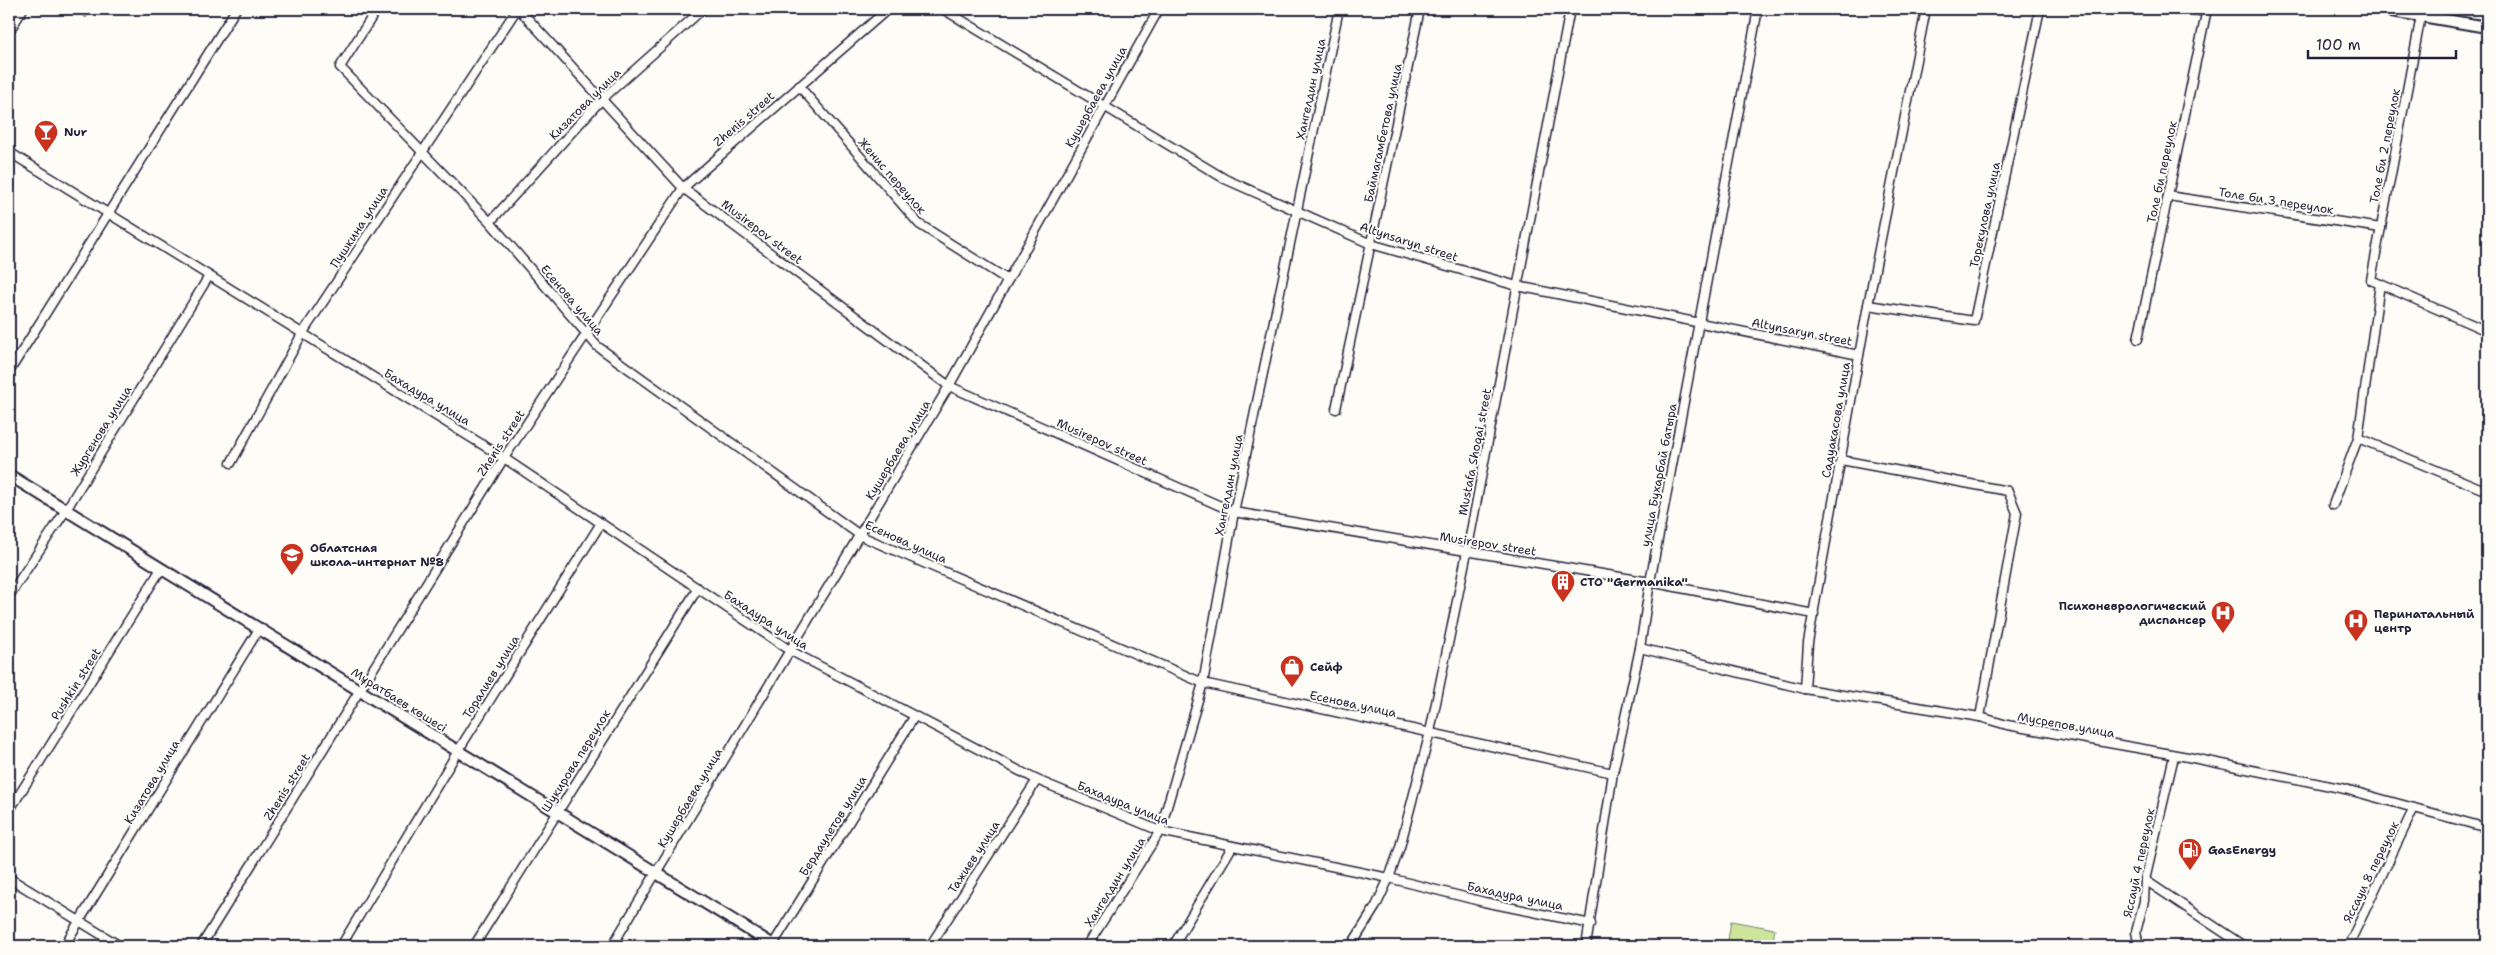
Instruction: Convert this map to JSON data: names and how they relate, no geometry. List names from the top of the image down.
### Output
{
  "streets": {
    "street": [
      "Хангелдин улица",
      "Кушербаева улица",
      "Кизатова улица",
      "Zhenis street",
      "Баймагамбетова улица",
      "Толе би 2 переулок",
      "Толе би переулок",
      "Женис переулок",
      "Толе би 3 переулок",
      "Торекулова улица",
      "Пушкина улица",
      "Musirepov street",
      "Altynsaryn street",
      "Есенова улица",
      "Бахадура улица",
      "Садуакасова улица",
      "Жургенова улица",
      "Mustafa Shoqai street",
      "улица Бухарбай батыра",
      "Торалиев улица",
      "Pushkin street",
      "Мұратбаев көшесі",
      "Мусрепов улица",
      "Шукирова переулок",
      "Бердаулетов улица",
      "Тажиев улица",
      "Яссауй 4 переулок",
      "Яссауи 8 переулок"
    ]
  },
  "crossings": [
    ["Хангелдин улица", "Musirepov street"],
    ["Хангелдин улица", "Altynsaryn street"],
    ["Хангелдин улица", "Есенова улица"],
    ["Хангелдин улица", "Бахадура улица"],
    ["Кушербаева улица", "Женис переулок"],
    ["Кушербаева улица", "Musirepov street"],
    ["Кушербаева улица", "Altynsaryn street"],
    ["Кушербаева улица", "Есенова улица"],
    ["Кушербаева улица", "Бахадура улица"],
    ["Кушербаева улица", "Мұратбаев көшесі"],
    ["Кизатова улица", "Musirepov street"],
    ["Кизатова улица", "Есенова улица"],
    ["Кизатова улица", "Мұратбаев көшесі"],
    ["Zhenis street", "Женис переулок"],
    ["Zhenis street", "Musirepov street"],
    ["Zhenis street", "Есенова улица"],
    ["Zhenis street", "Бахадура улица"],
    ["Zhenis street", "Мұратбаев көшесі"],
    ["Баймагамбетова улица", "Altynsaryn street"],
    ["Толе би 2 переулок", "Толе би 3 переулок"],
    ["Толе би переулок", "Толе би 3 переулок"],
    ["Торекулова улица", "Садуакасова улица"],
    ["Пушкина улица", "Musirepov street"],
    ["Пушкина улица", "Есенова улица"],
    ["Пушкина улица", "Бахадура улица"],
    ["Musirepov street", "Садуакасова улица"],
    ["Musirepov street", "Mustafa Shoqai street"],
    ["Musirepov street", "улица Бухарбай батыра"],
    ["Altynsaryn street", "Садуакасова улица"],
    ["Altynsaryn street", "Mustafa Shoqai street"],
    ["Altynsaryn street", "улица Бухарбай батыра"],
    ["Есенова улица", "Mustafa Shoqai street"],
    ["Есенова улица", "улица Бухарбай батыра"],
    ["Бахадура улица", "Жургенова улица"],
    ["Бахадура улица", "Mustafa Shoqai street"],
    ["Бахадура улица", "улица Бухарбай батыра"],
    ["Бахадура улица", "Торалиев улица"],
    ["Бахадура улица", "Шукирова переулок"],
    ["Бахадура улица", "Бердаулетов улица"],
    ["Бахадура улица", "Тажиев улица"],
    ["Садуакасова улица", "Мусрепов улица"],
    ["Жургенова улица", "Мұратбаев көшесі"],
    ["улица Бухарбай батыра", "Мусрепов улица"],
    ["Торалиев улица", "Мұратбаев көшесі"],
    ["Pushkin street", "Мұратбаев көшесі"],
    ["Мұратбаев көшесі", "Шукирова переулок"],
    ["Мұратбаев көшесі", "Бердаулетов улица"],
    ["Мусрепов улица", "Яссауй 4 переулок"],
    ["Мусрепов улица", "Яссауи 8 переулок"]
  ],
  "places": {
    "bar": ["Nur"],
    "school or university": ["Облатсная школа-интернат №8"],
    "building": ["СТО \"Germanika\""],
    "hospital": ["Психоневрологический диспансер", "Перинатальный центр"],
    "shop": ["Сейф"],
    "fuel station": ["GasEnergy"]
  },
  "scale_bar": "100 m"
}
